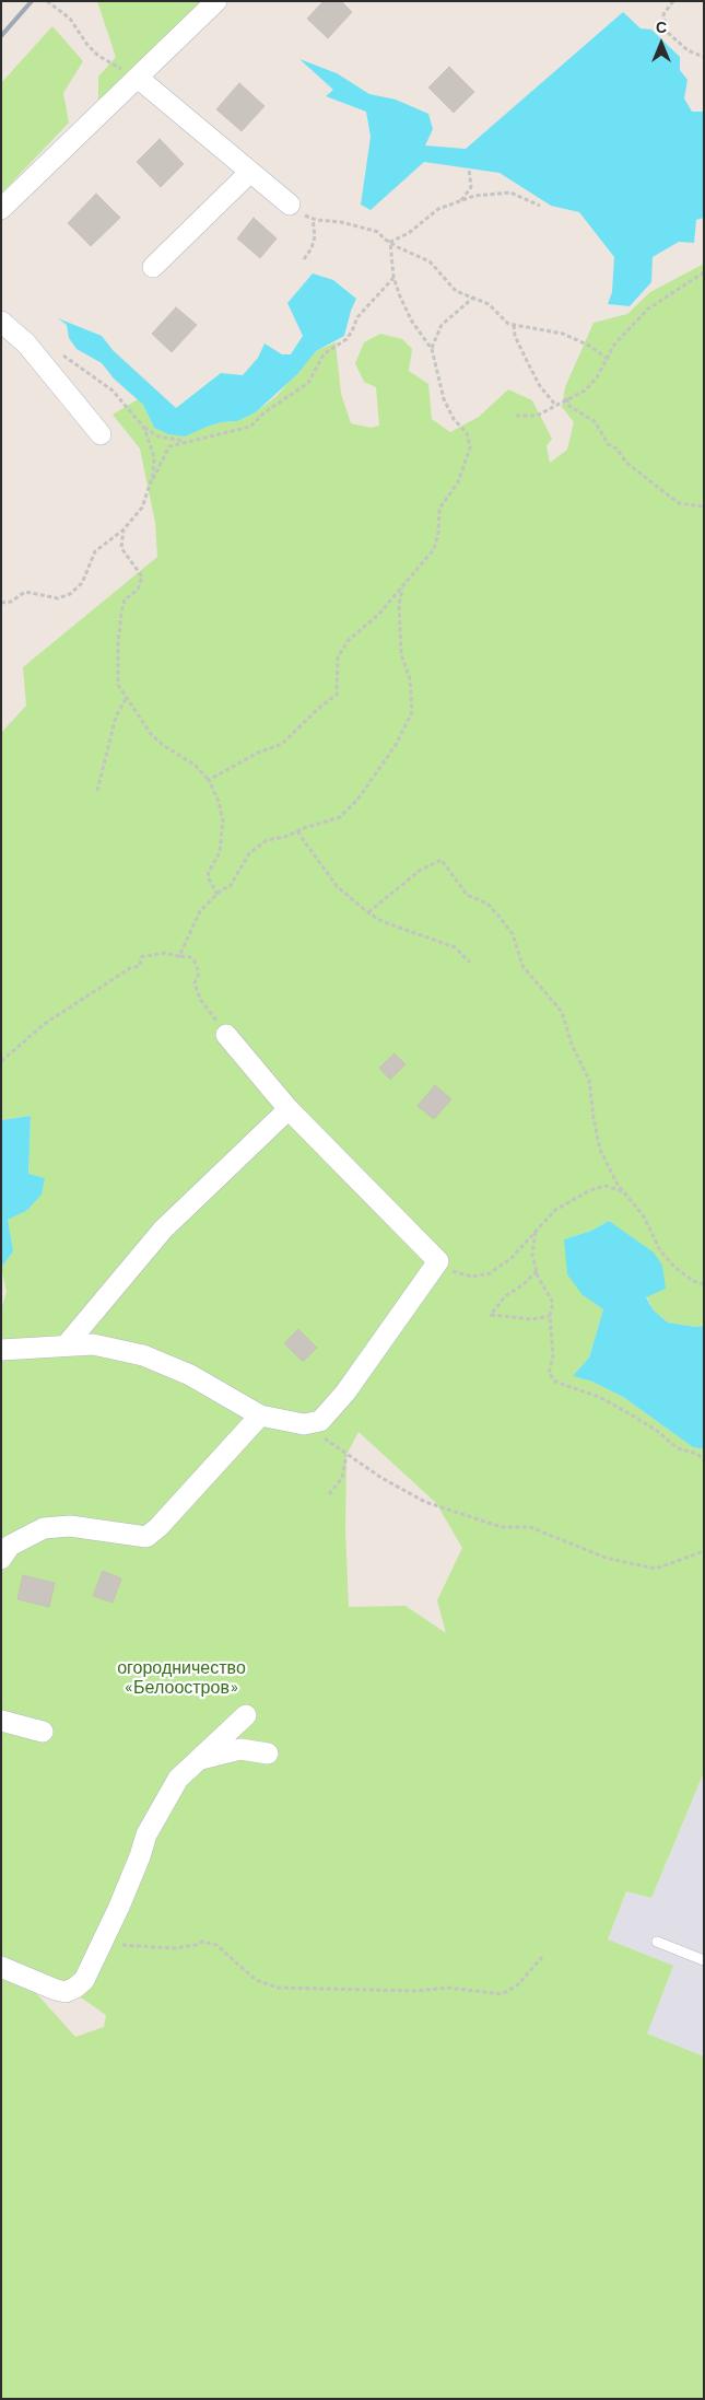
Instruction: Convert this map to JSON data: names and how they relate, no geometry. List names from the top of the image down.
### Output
{
  "parks": ["огородничество «Белоостров»"],
  "north": "top"
}
